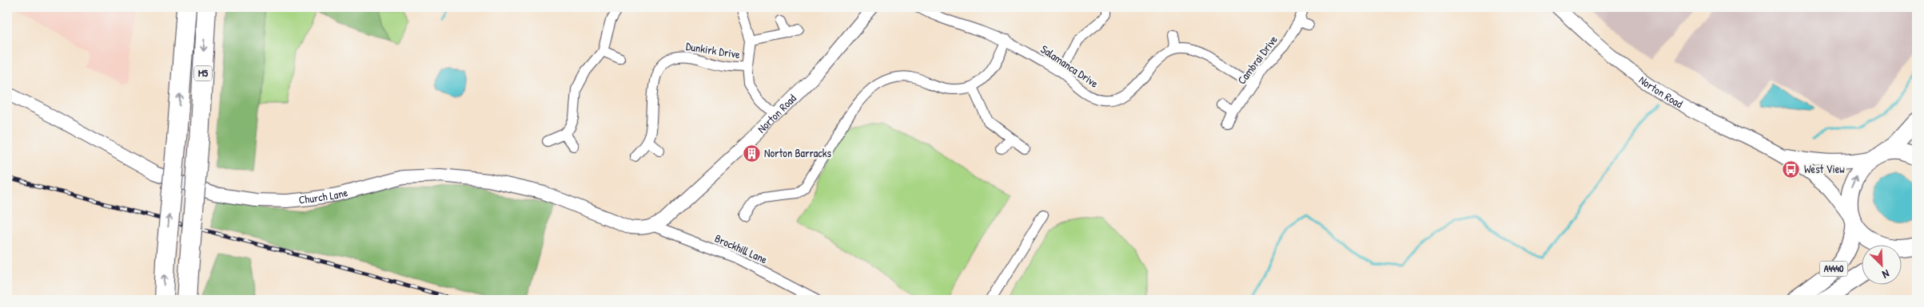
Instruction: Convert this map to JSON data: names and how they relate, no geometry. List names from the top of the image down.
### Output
{
  "streets": {
    "highway": ["M5", "A4440"],
    "street": [
      "Dunkirk Drive",
      "Cambrai Drive",
      "Salamanca Drive",
      "Norton Road",
      "Church Lane",
      "Brockhill Lane"
    ]
  },
  "crossings": [
    ["Norton Road", "Church Lane"],
    ["Norton Road", "Brockhill Lane"],
    ["Norton Road", "A4440"],
    ["Church Lane", "Brockhill Lane"]
  ],
  "places": {
    "building": ["Norton Barracks"],
    "bus stop": ["West View"]
  },
  "north": "bottom right"
}
